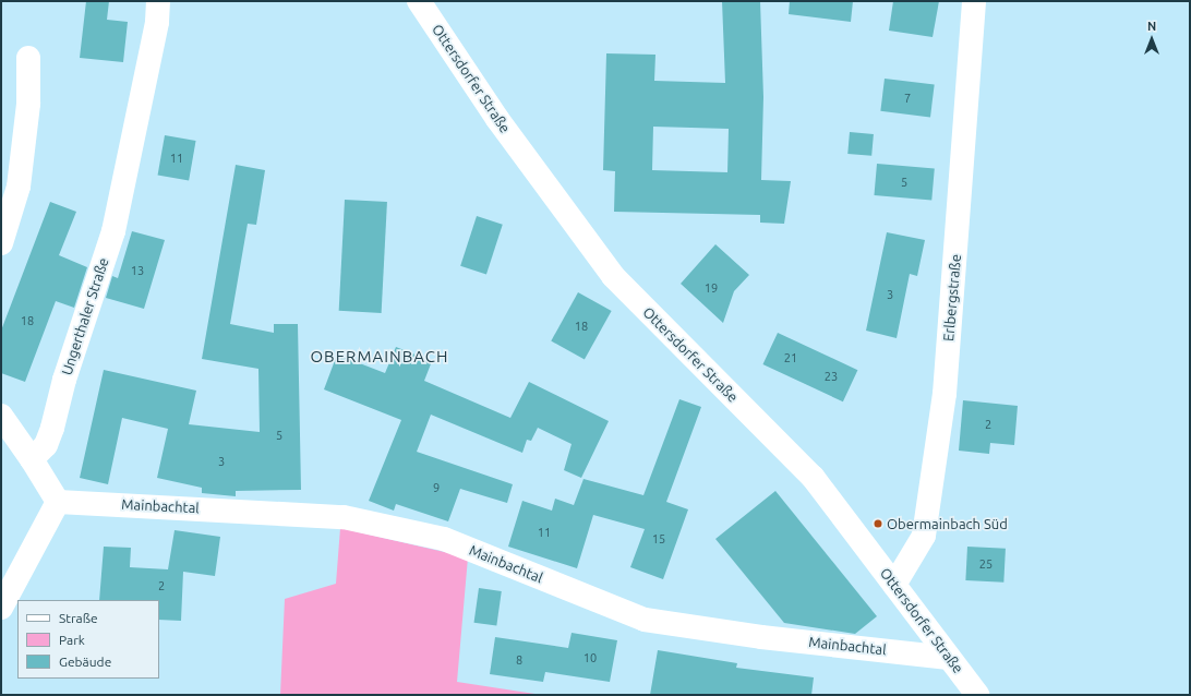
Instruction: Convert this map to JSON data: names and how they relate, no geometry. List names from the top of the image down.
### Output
{
  "streets": {
    "street": [
      "Ottersdorfer Straße",
      "Erlbergstraße",
      "Ungerthaler Straße",
      "Mainbachtal"
    ]
  },
  "crossings": [
    ["Ottersdorfer Straße", "Erlbergstraße"],
    ["Ottersdorfer Straße", "Mainbachtal"]
  ],
  "districts": ["OBERMAINBACH"],
  "places": ["Obermainbach Süd"],
  "house_numbers": [
    "7",
    "11",
    "5",
    "13",
    "19",
    "3",
    "18",
    "18",
    "21",
    "23",
    "2",
    "5",
    "3",
    "9",
    "11",
    "15",
    "25",
    "2",
    "10",
    "8"
  ],
  "legend": ["Straße", "Park", "Gebäude"],
  "north": "top"
}
